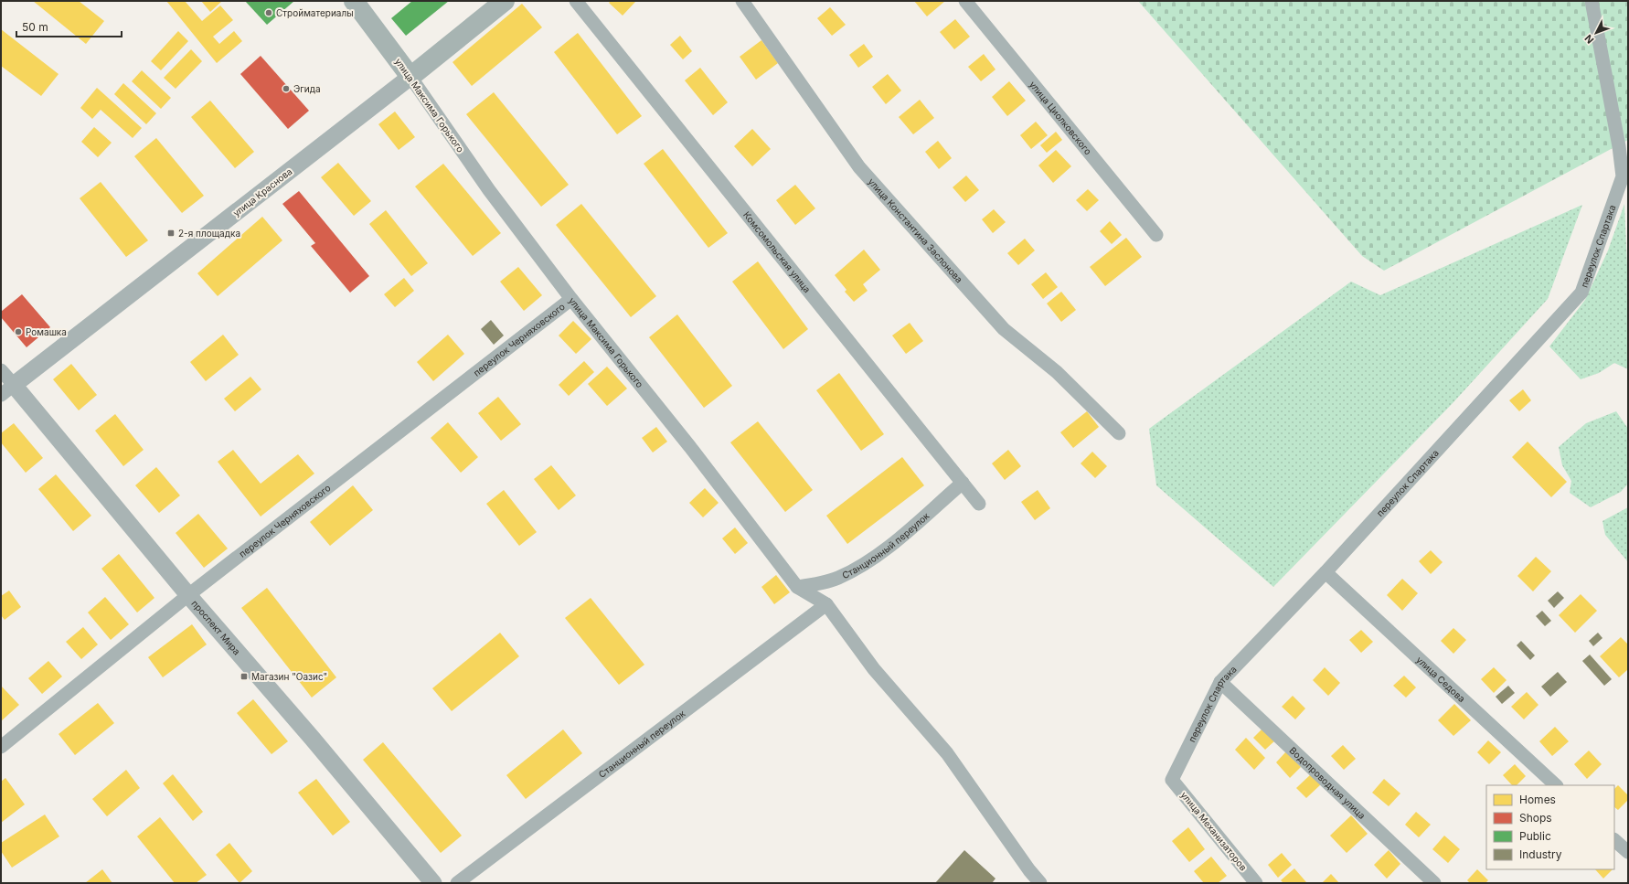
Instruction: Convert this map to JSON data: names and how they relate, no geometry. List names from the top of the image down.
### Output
{
  "streets": {
    "main road": ["улица Максима Горького", "улица Краснова"],
    "street": [
      "улица Циолковского",
      "улица Константина Заслонова",
      "переулок Спартака",
      "Комсомольская улица",
      "переулок Черняховского",
      "Станционный переулок",
      "проспект Мира",
      "улица Седова",
      "Водопроводная улица",
      "улица Механизаторов"
    ]
  },
  "crossings": [
    ["улица Максима Горького", "улица Краснова"],
    ["улица Максима Горького", "переулок Черняховского"],
    ["улица Максима Горького", "Станционный переулок"],
    ["улица Краснова", "проспект Мира"],
    ["переулок Спартака", "улица Седова"],
    ["переулок Спартака", "Водопроводная улица"],
    ["переулок Спартака", "улица Механизаторов"],
    ["Комсомольская улица", "Станционный переулок"],
    ["переулок Черняховского", "проспект Мира"]
  ],
  "places": {
    "other": ["Стройматериалы", "Эгида", "Ромашка"],
    "transit": ["2-я площадка", "Магазин \"Оазис\""]
  },
  "legend": [
    "Homes",
    "Shops",
    "Public",
    "Industry"
  ],
  "scale_bar": "50 m",
  "north": "bottom left"
}
